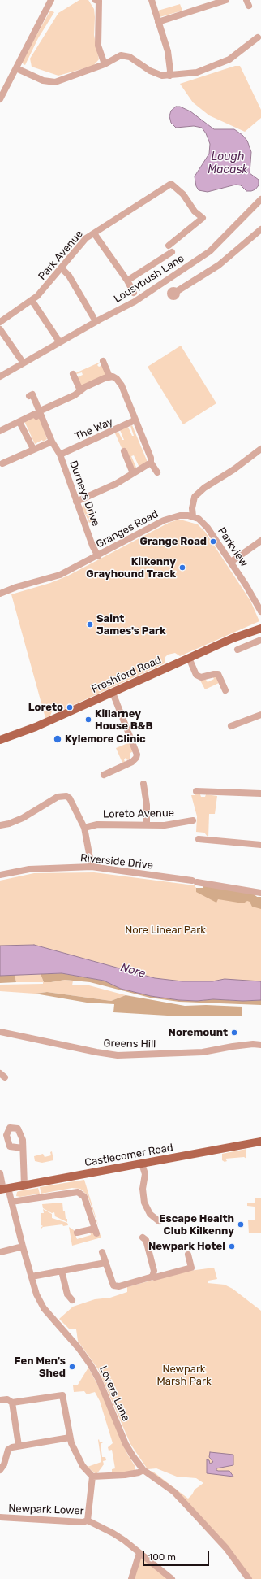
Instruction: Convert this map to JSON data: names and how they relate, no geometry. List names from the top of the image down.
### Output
{
  "streets": {
    "main road": ["Freshford Road", "Castlecomer Road"],
    "street": [
      "Park Avenue",
      "Lousybush Lane",
      "The Way",
      "Durneys Drive",
      "Granges Road",
      "Parkview",
      "Loreto Avenue",
      "Riverside Drive",
      "Greens Hill",
      "Lovers Lane",
      "Newpark Lower"
    ]
  },
  "crossings": [
    ["The Way", "Durneys Drive"],
    ["Durneys Drive", "Granges Road"],
    ["Granges Road", "Parkview"],
    ["Castlecomer Road", "Lovers Lane"]
  ],
  "water": ["Lough Macask", "Nore"],
  "parks": ["Nore Linear Park", "Newpark Marsh Park"],
  "places": [
    "Grange Road",
    "Kilkenny Grayhound Track",
    "Saint James's Park",
    "Loreto",
    "Killarney House B&B",
    "Kylemore Clinic",
    "Noremount",
    "Escape Health Club Kilkenny",
    "Newpark Hotel",
    "Fen Men's Shed"
  ],
  "scale_bar": "100 m"
}
